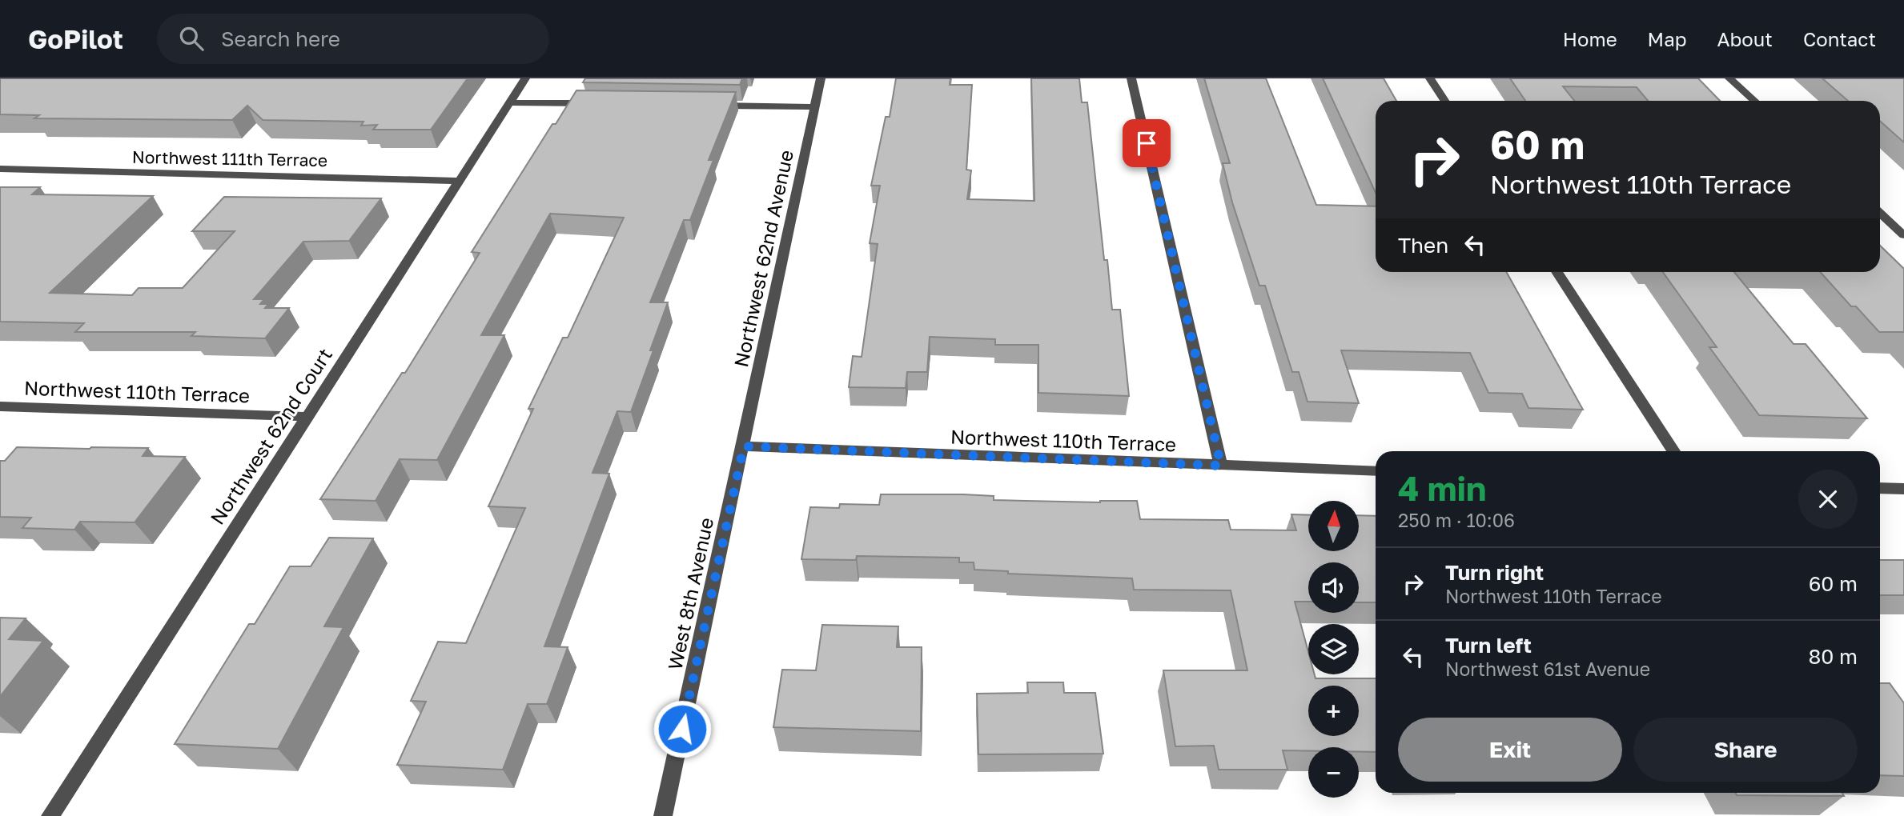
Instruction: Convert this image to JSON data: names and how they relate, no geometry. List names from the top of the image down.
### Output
{
  "streets": {
    "street": [
      "Northwest 111th Terrace",
      "Northwest 62nd Avenue",
      "Northwest 110th Terrace",
      "Northwest 62nd Court",
      "West 8th Avenue"
    ]
  },
  "crossings": [
    ["Northwest 111th Terrace", "Northwest 62nd Court"],
    ["Northwest 62nd Avenue", "Northwest 110th Terrace"],
    ["Northwest 62nd Avenue", "West 8th Avenue"],
    ["Northwest 110th Terrace", "Northwest 62nd Court"],
    ["Northwest 110th Terrace", "West 8th Avenue"]
  ],
  "north": "top",
  "page": {
    "header": "GoPilot",
    "search": "Search here",
    "nav": [
      "Home",
      "Map",
      "About",
      "Contact"
    ],
    "turn": ["60 m", "Northwest 110th Terrace"],
    "then": "Then",
    "heading": ["4 min", "250 m · 10:06"],
    "map_buttons": ["+", "−"],
    "list": [
      {
        "name": "Turn right",
        "note": "Northwest 110th Terrace",
        "value": "60 m"
      },
      {
        "name": "Turn left",
        "note": "Northwest 61st Avenue",
        "value": "80 m"
      }
    ],
    "buttons": ["Exit", "Share"]
  }
}
